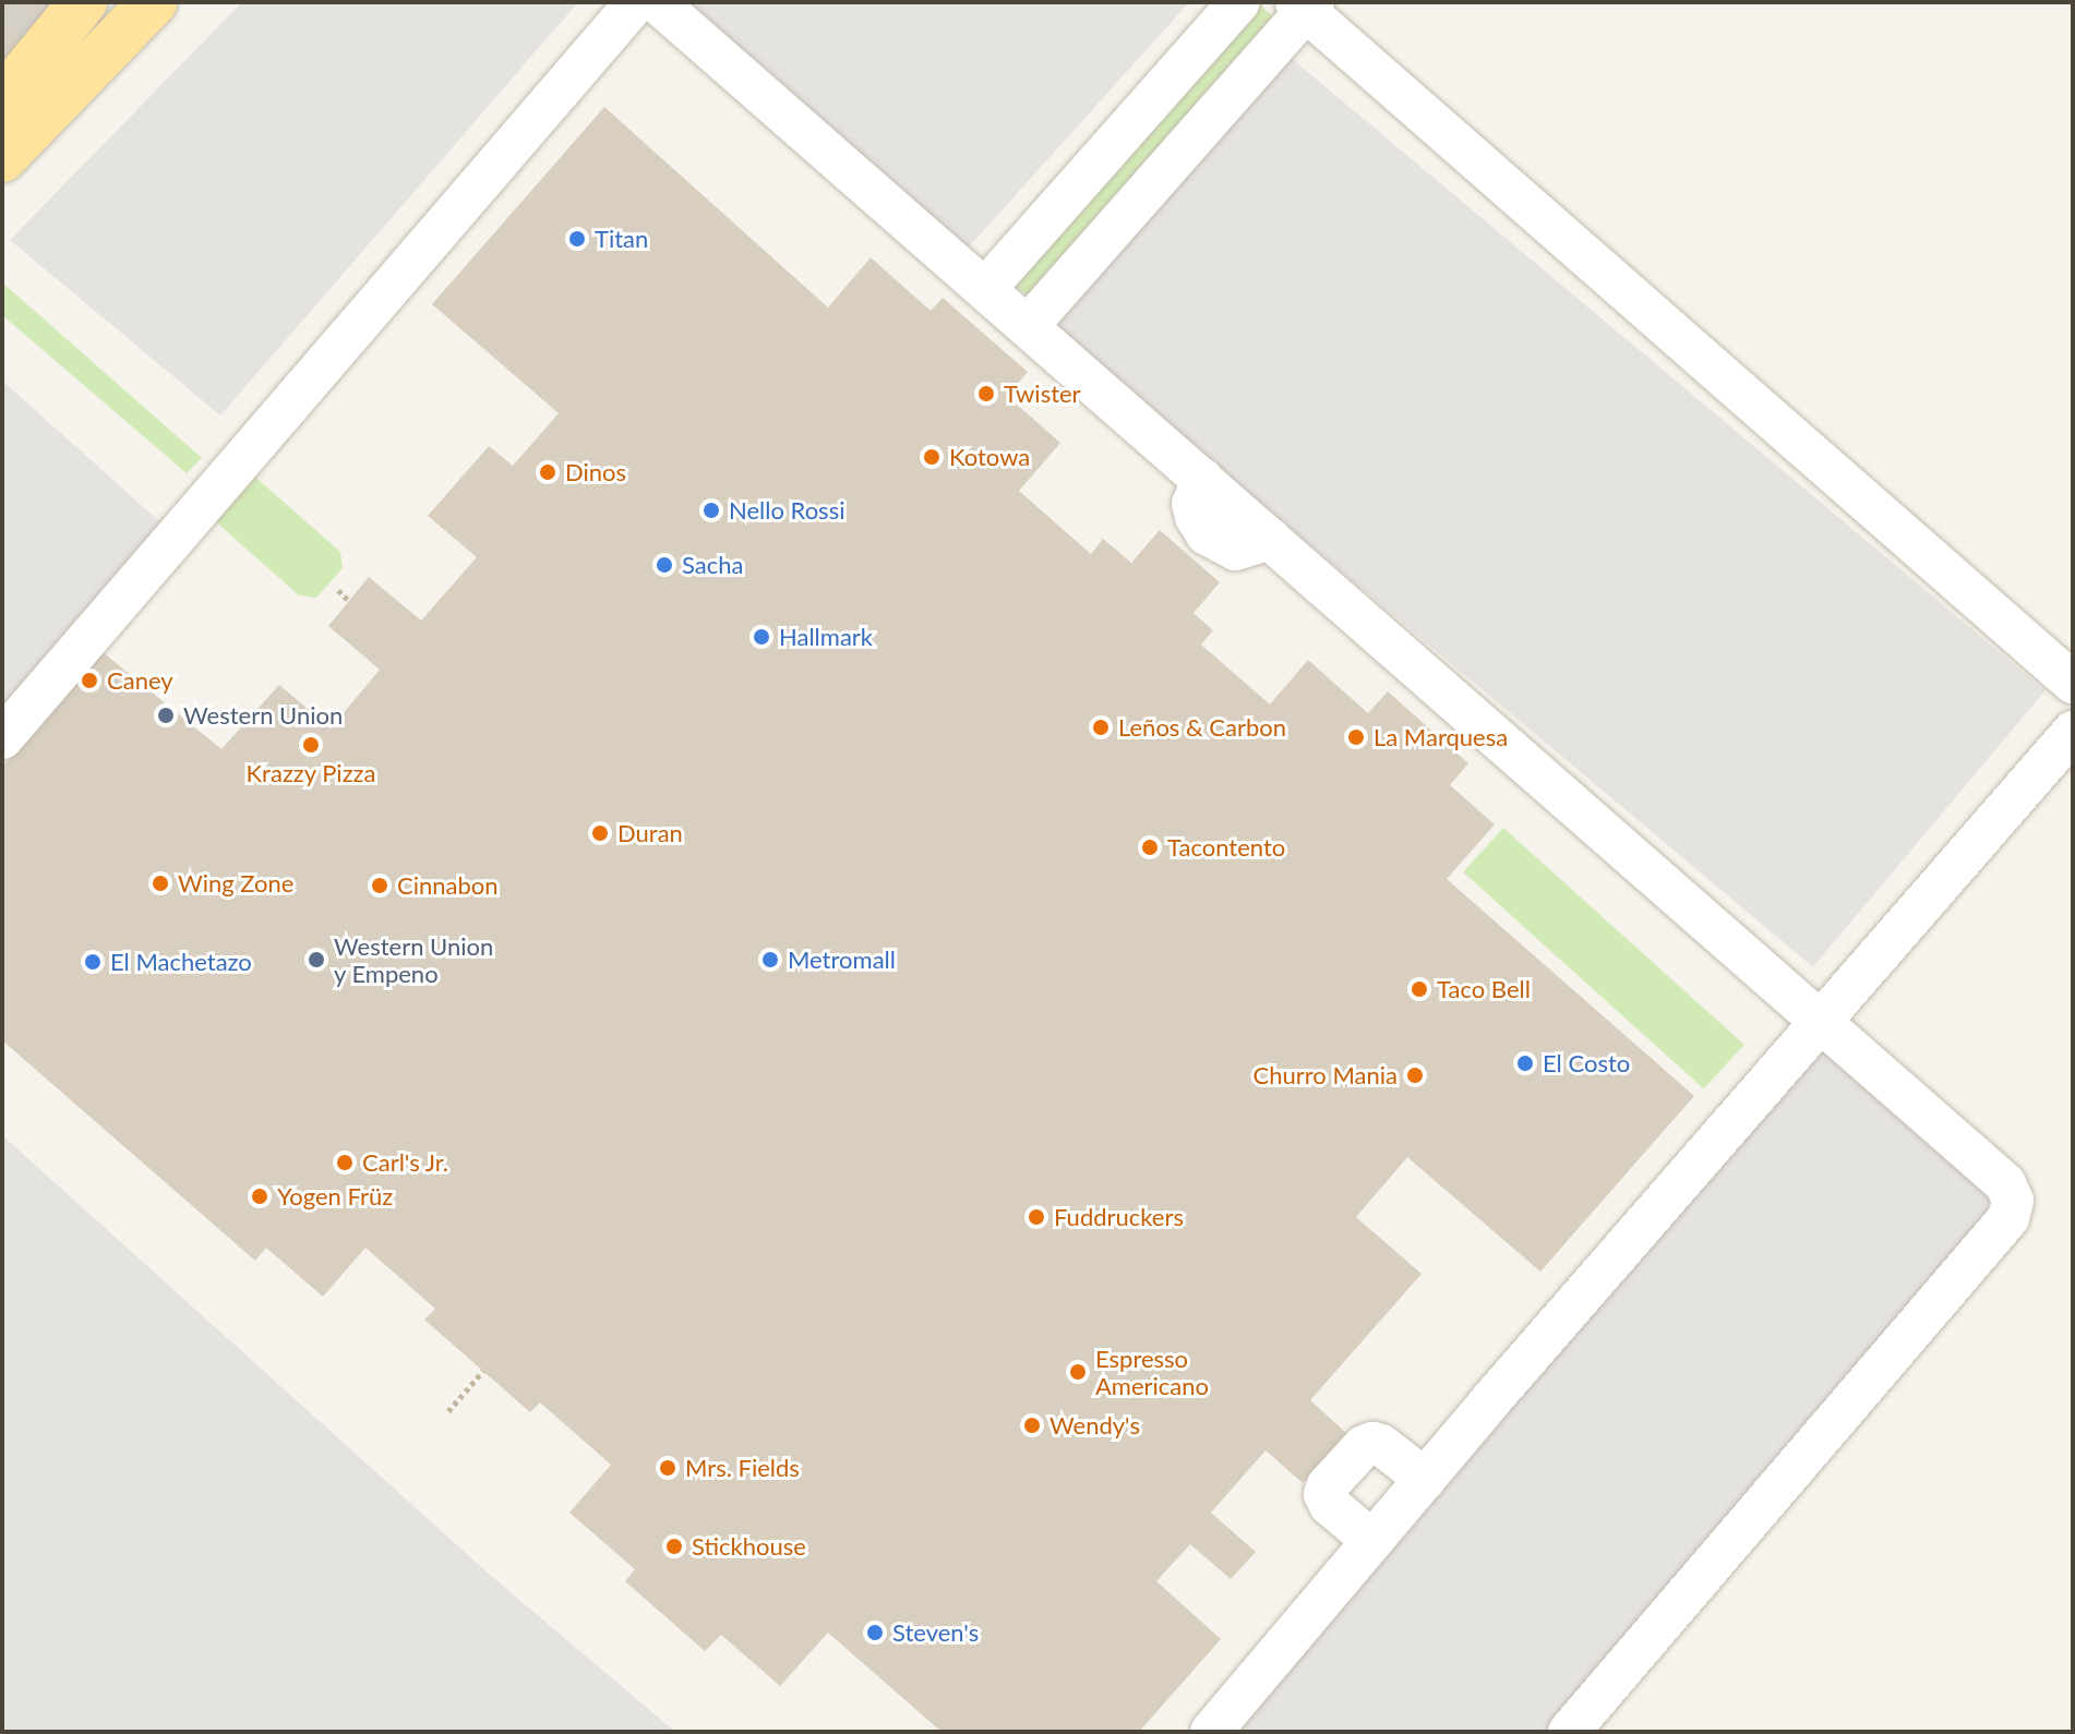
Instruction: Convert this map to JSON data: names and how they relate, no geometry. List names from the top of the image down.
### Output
{
  "places": [
    "Titan",
    "Twister",
    "Kotowa",
    "Dinos",
    "Nello Rossi",
    "Sacha",
    "Hallmark",
    "Caney",
    "Western Union",
    "Leños & Carbon",
    "La Marquesa",
    "Krazzy Pizza",
    "Duran",
    "Tacontento",
    "Wing Zone",
    "Cinnabon",
    "Western Union y Empeno",
    "Metromall",
    "El Machetazo",
    "Taco Bell",
    "El Costo",
    "Churro Mania",
    "Carl's Jr.",
    "Yogen Früz",
    "Fuddruckers",
    "Espresso Americano",
    "Wendy's",
    "Mrs. Fields",
    "Stickhouse",
    "Steven's"
  ]
}
